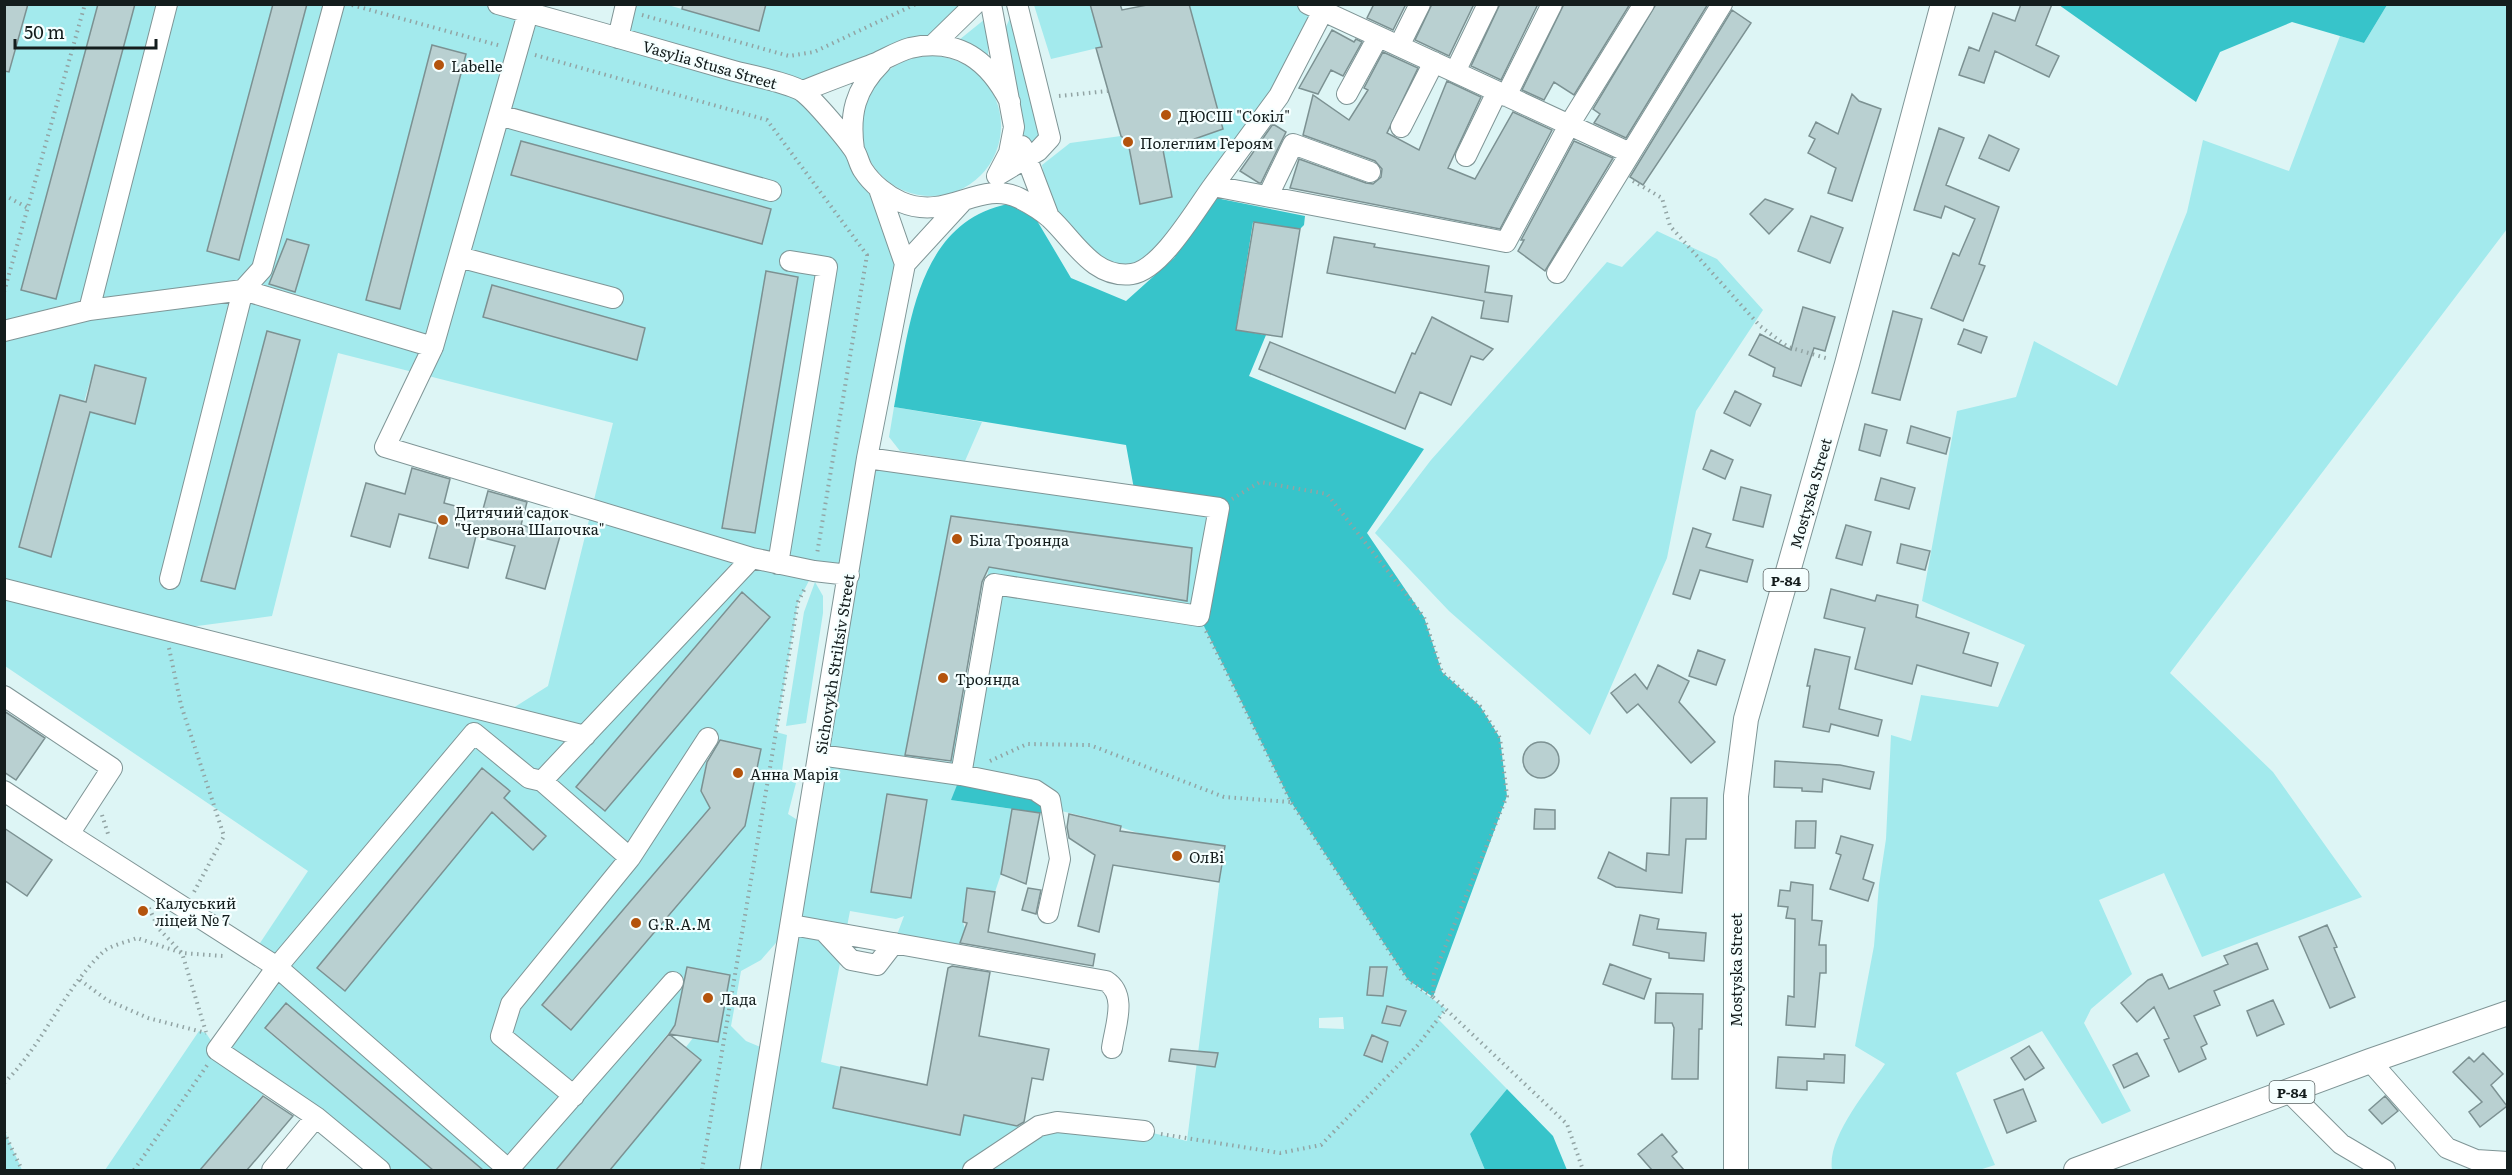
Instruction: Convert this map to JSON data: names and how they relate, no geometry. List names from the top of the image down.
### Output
{
  "streets": {
    "main road": ["Mostyska Street", "Р-84"],
    "street": ["Vasylia Stusa Street", "Sichovykh Striltsiv Street"]
  },
  "places": [
    "Labelle",
    "ДЮСШ \"Сокіл\"",
    "Полеглим Героям",
    "Дитячий садок \"Червона Шапочка\"",
    "Біла Троянда",
    "Троянда",
    "Анна Марія",
    "ОлВі",
    "Калуський ліцей № 7",
    "G.R.A.M",
    "Лада"
  ],
  "scale_bar": "50 m"
}
